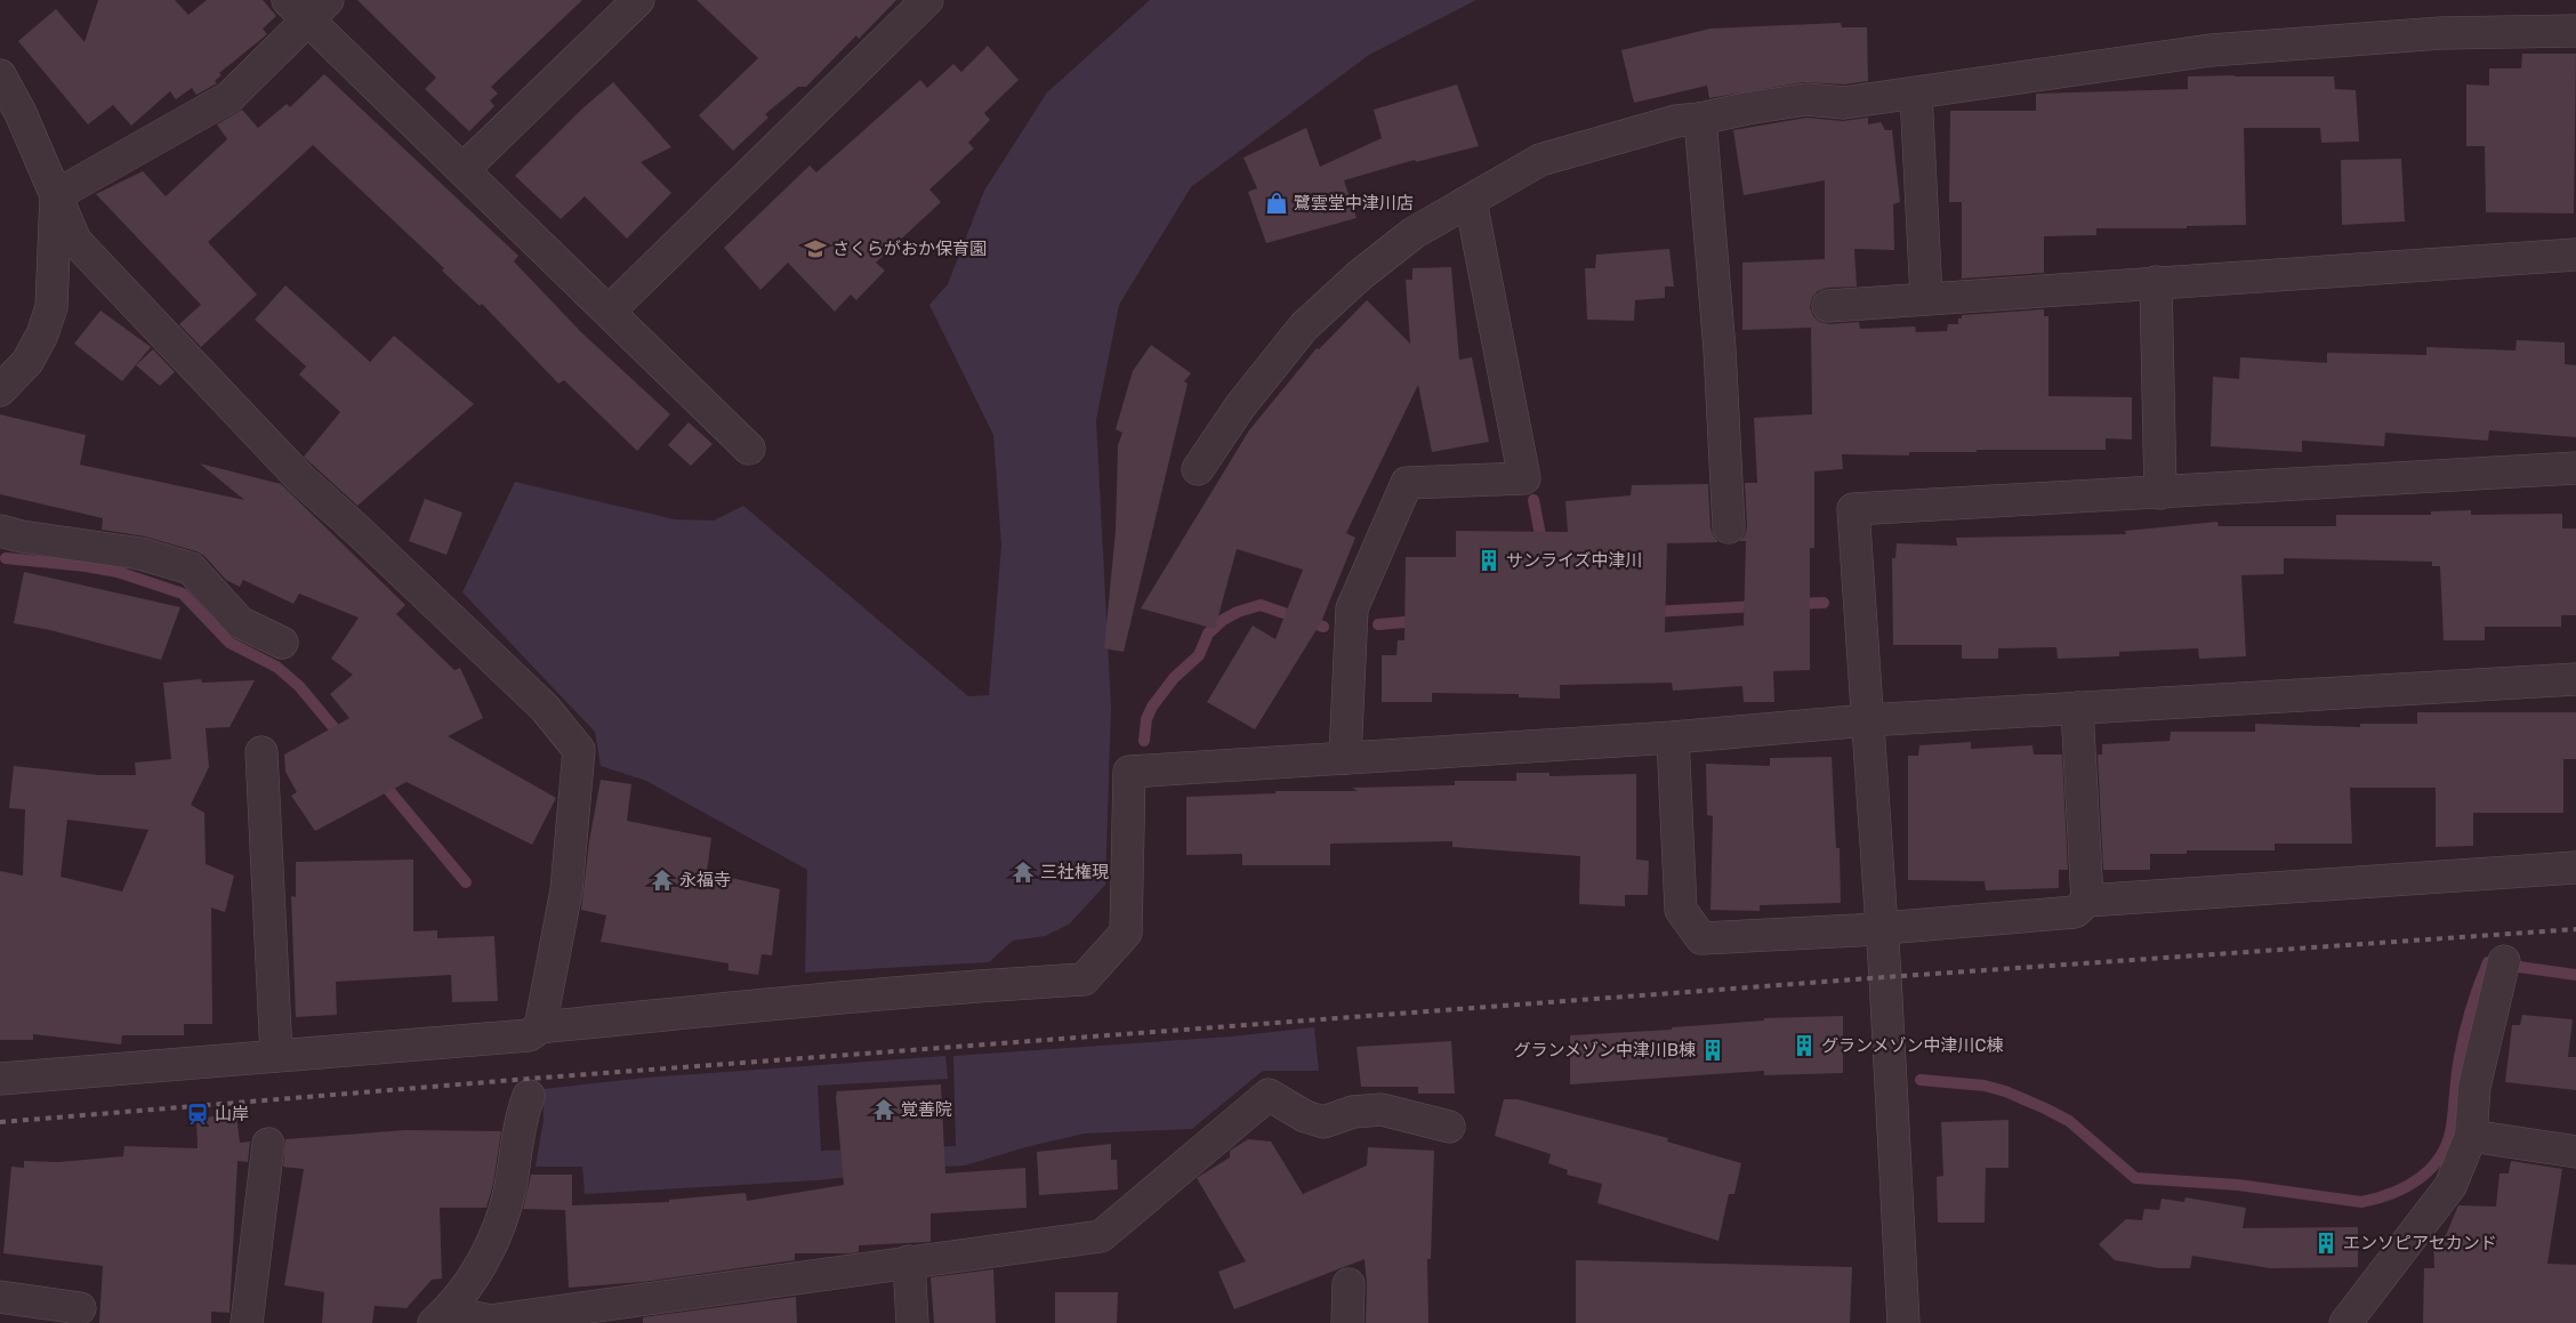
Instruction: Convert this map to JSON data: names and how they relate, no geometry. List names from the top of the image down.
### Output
{
  "places": {
    "shop": ["鷺雲堂中津川店"],
    "school or university": ["さくらがおか保育園"],
    "building": [
      "サンライズ中津川",
      "グランメゾン中津川C棟",
      "グランメゾン中津川B棟",
      "エンソピアセカンド"
    ],
    "temple": ["三社権現", "永福寺", "覚善院"],
    "station": ["山岸"]
  }
}
